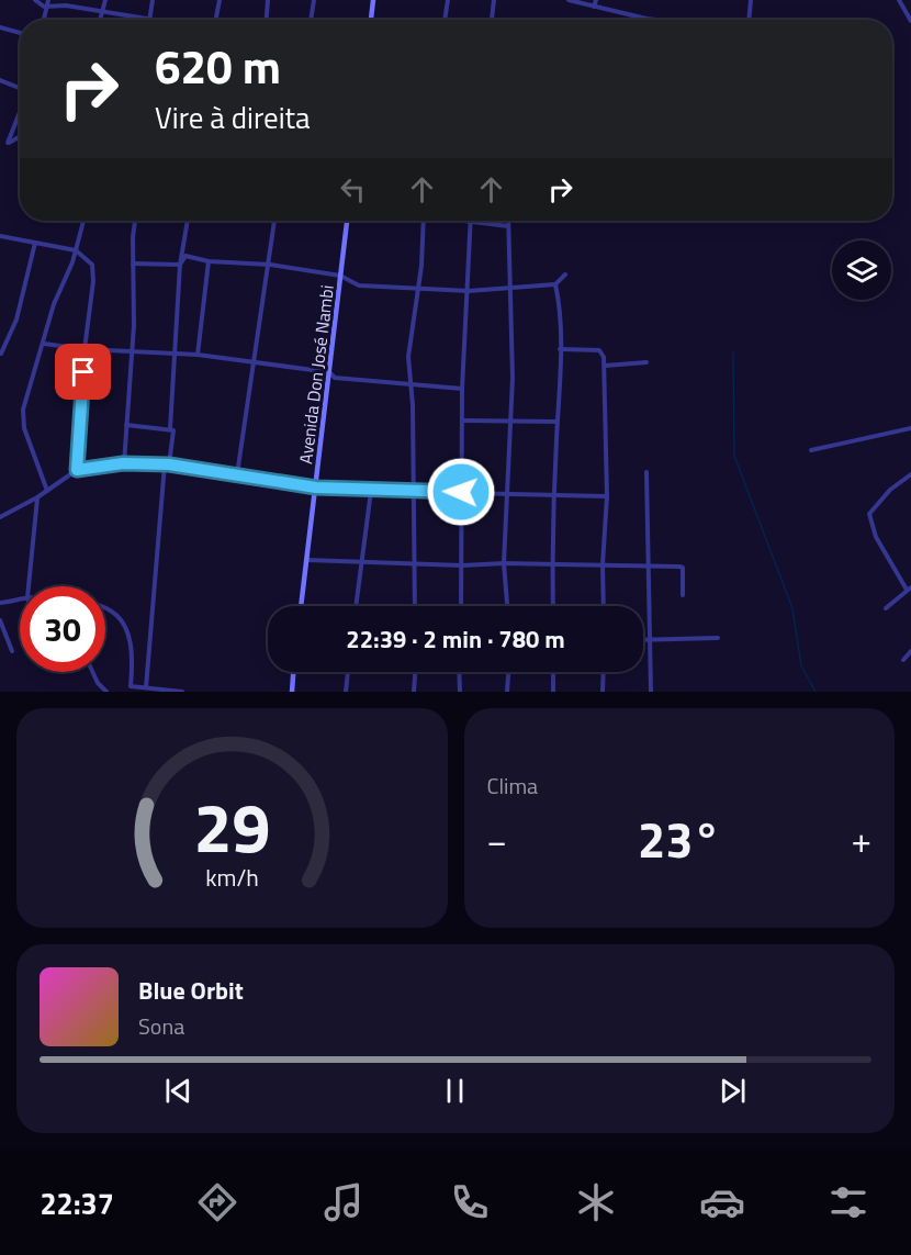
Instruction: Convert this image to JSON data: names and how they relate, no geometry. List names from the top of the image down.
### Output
{
  "streets": {
    "street": ["Avenida Don José Nambi"]
  },
  "page": {
    "turn": ["620 m", "Vire à direita"],
    "limit": "30",
    "trip": "22:39 · 2 min · 780 m",
    "tile": "Clima",
    "heat": ["−", "23°", "+"],
    "song": ["Blue Orbit", "Sona"],
    "tabs": "22:37",
    "gauge": ["29", "km/h"]
  }
}
